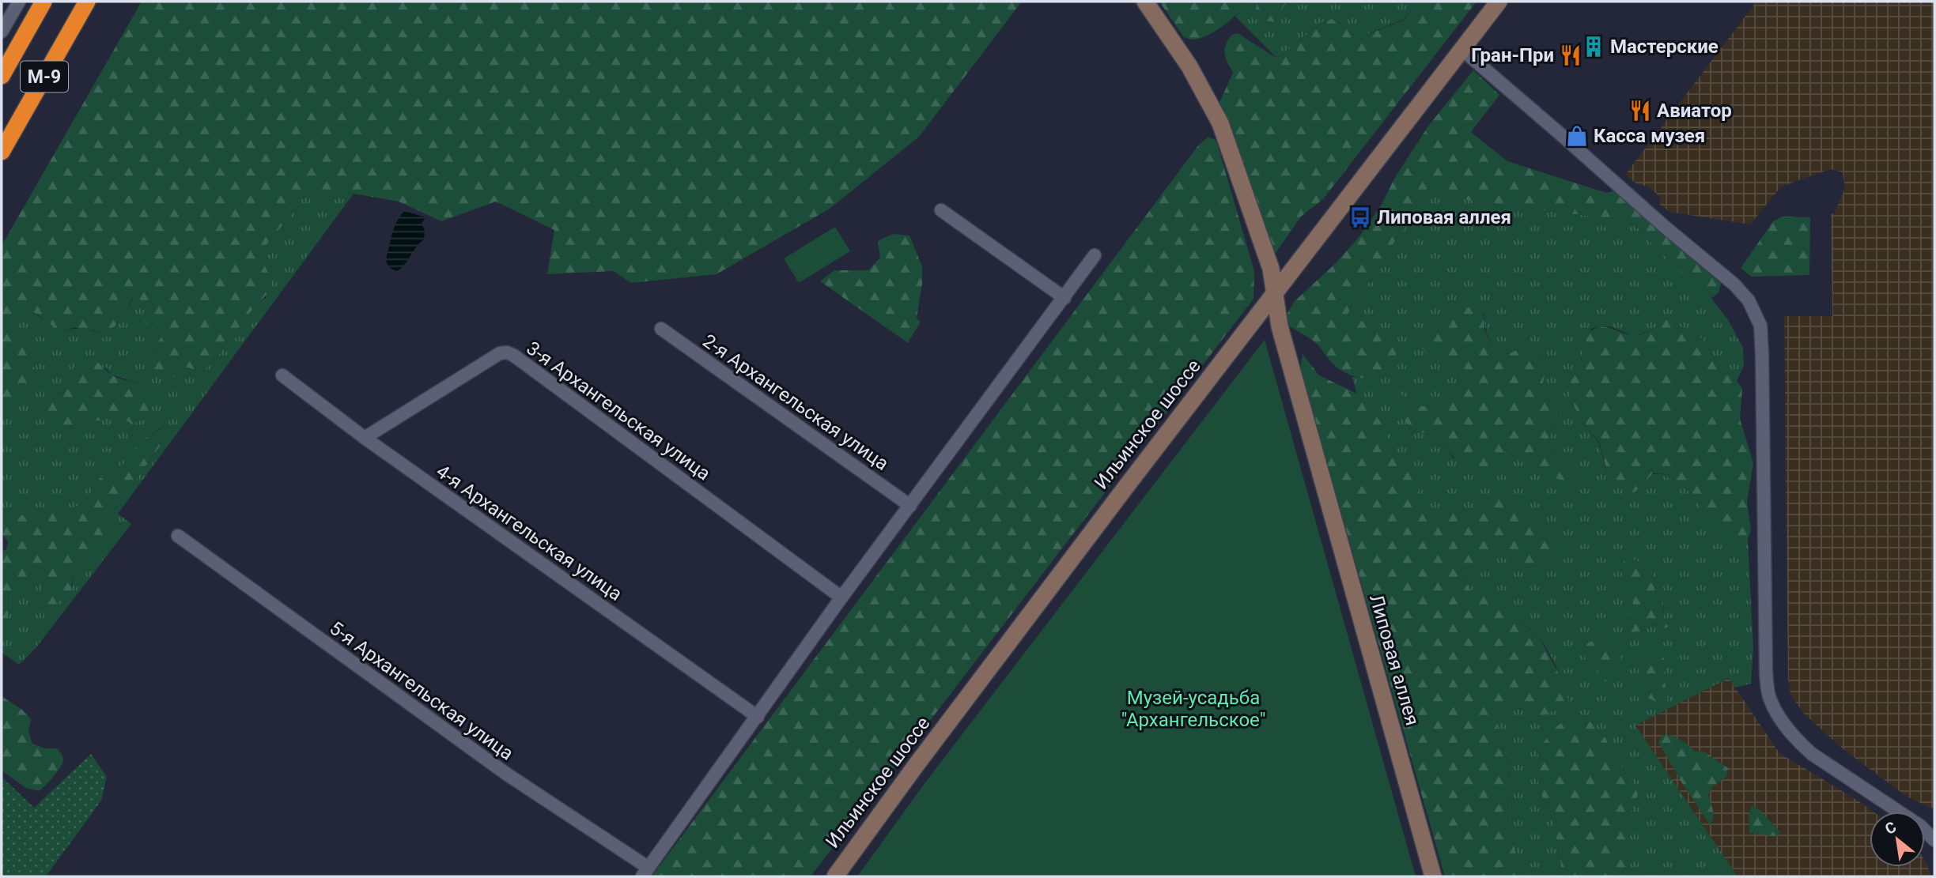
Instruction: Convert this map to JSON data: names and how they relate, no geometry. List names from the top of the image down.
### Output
{
  "streets": {
    "highway": ["М-9"],
    "main road": ["Ильинское шоссе", "Липовая аллея"],
    "street": [
      "2-я Архангельская улица",
      "3-я Архангельская улица",
      "4-я Архангельская улица",
      "5-я Архангельская улица"
    ]
  },
  "crossings": [
    ["3-я Архангельская улица", "4-я Архангельская улица"],
    ["Ильинское шоссе", "Липовая аллея"]
  ],
  "parks": ["Музей-усадьба \"Архангельское\""],
  "places": {
    "building": ["Мастерские"],
    "restaurant": ["Гран-При", "Авиатор"],
    "shop": ["Касса музея"],
    "bus stop": ["Липовая аллея"]
  },
  "north": "top left"
}
